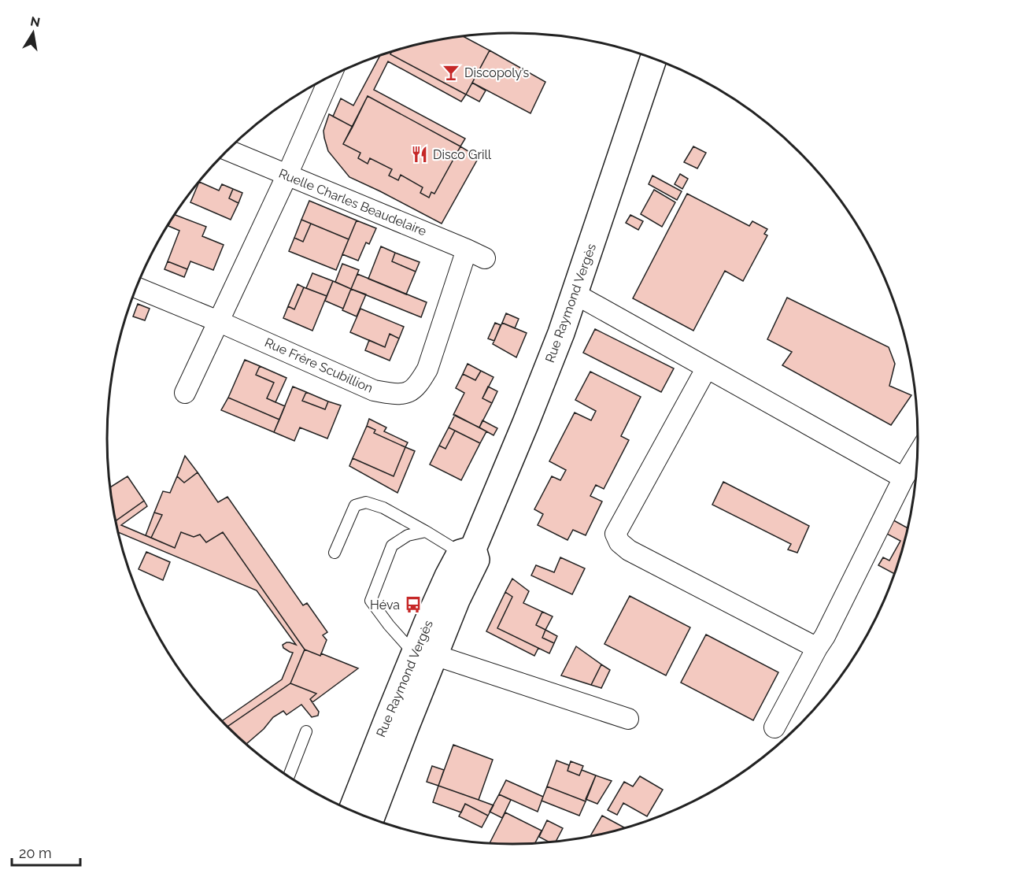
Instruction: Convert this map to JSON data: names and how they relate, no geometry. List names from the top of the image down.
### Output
{
  "streets": {
    "main road": ["Rue Raymond Vergès"],
    "street": ["Ruelle Charles Beaudelaire", "Rue Frère Scubillion"]
  },
  "crossings": [
    ["Ruelle Charles Beaudelaire", "Rue Frère Scubillion"]
  ],
  "places": {
    "bar": ["Discopoly’s"],
    "restaurant": ["Disco Grill"],
    "bus stop": ["Héva"]
  },
  "scale_bar": "20 m",
  "north": "top"
}
